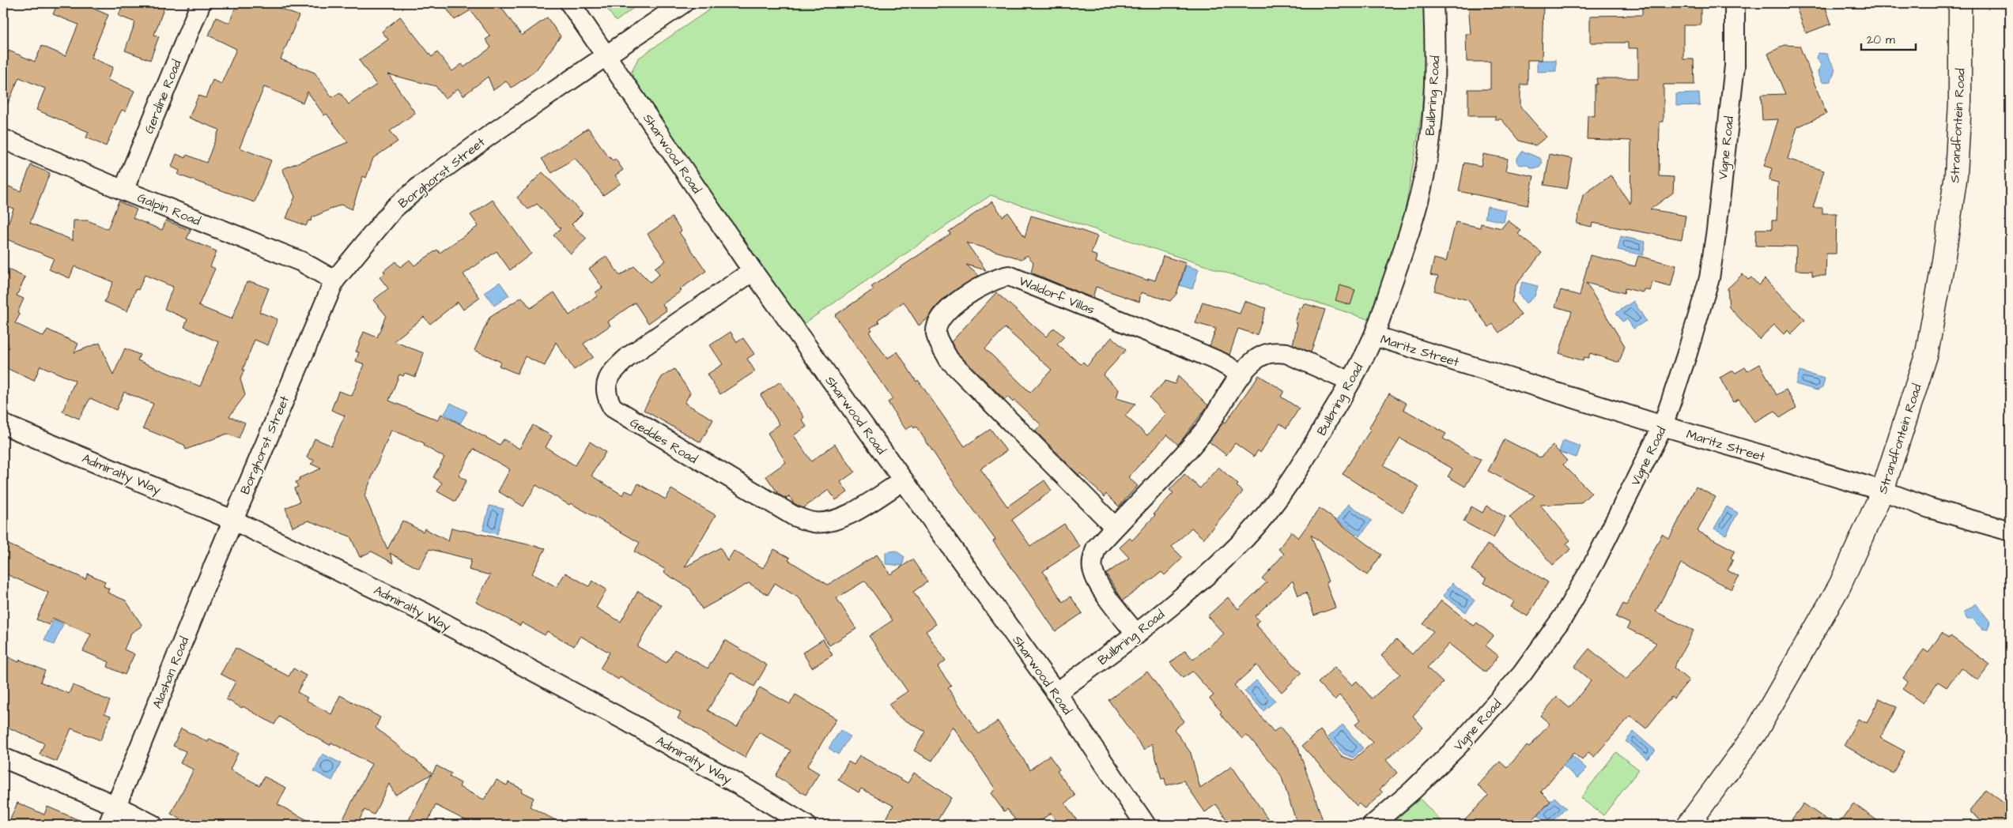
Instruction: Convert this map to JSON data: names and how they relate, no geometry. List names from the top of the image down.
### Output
{
  "streets": {
    "main road": ["Strandfontein Road"],
    "street": [
      "Bulbring Road",
      "Gerdine Road",
      "Vigne Road",
      "Sharwood Road",
      "Borghorst Street",
      "Galpin Road",
      "Waldorf Villas",
      "Maritz Street",
      "Geddes Road",
      "Admiralty Way",
      "Alashan Road"
    ]
  },
  "crossings": [
    ["Bulbring Road", "Sharwood Road"],
    ["Bulbring Road", "Maritz Street"],
    ["Gerdine Road", "Galpin Road"],
    ["Strandfontein Road", "Maritz Street"],
    ["Vigne Road", "Maritz Street"],
    ["Sharwood Road", "Borghorst Street"],
    ["Sharwood Road", "Geddes Road"],
    ["Borghorst Street", "Galpin Road"],
    ["Borghorst Street", "Admiralty Way"],
    ["Borghorst Street", "Alashan Road"],
    ["Admiralty Way", "Alashan Road"]
  ],
  "scale_bar": "20 m"
}
